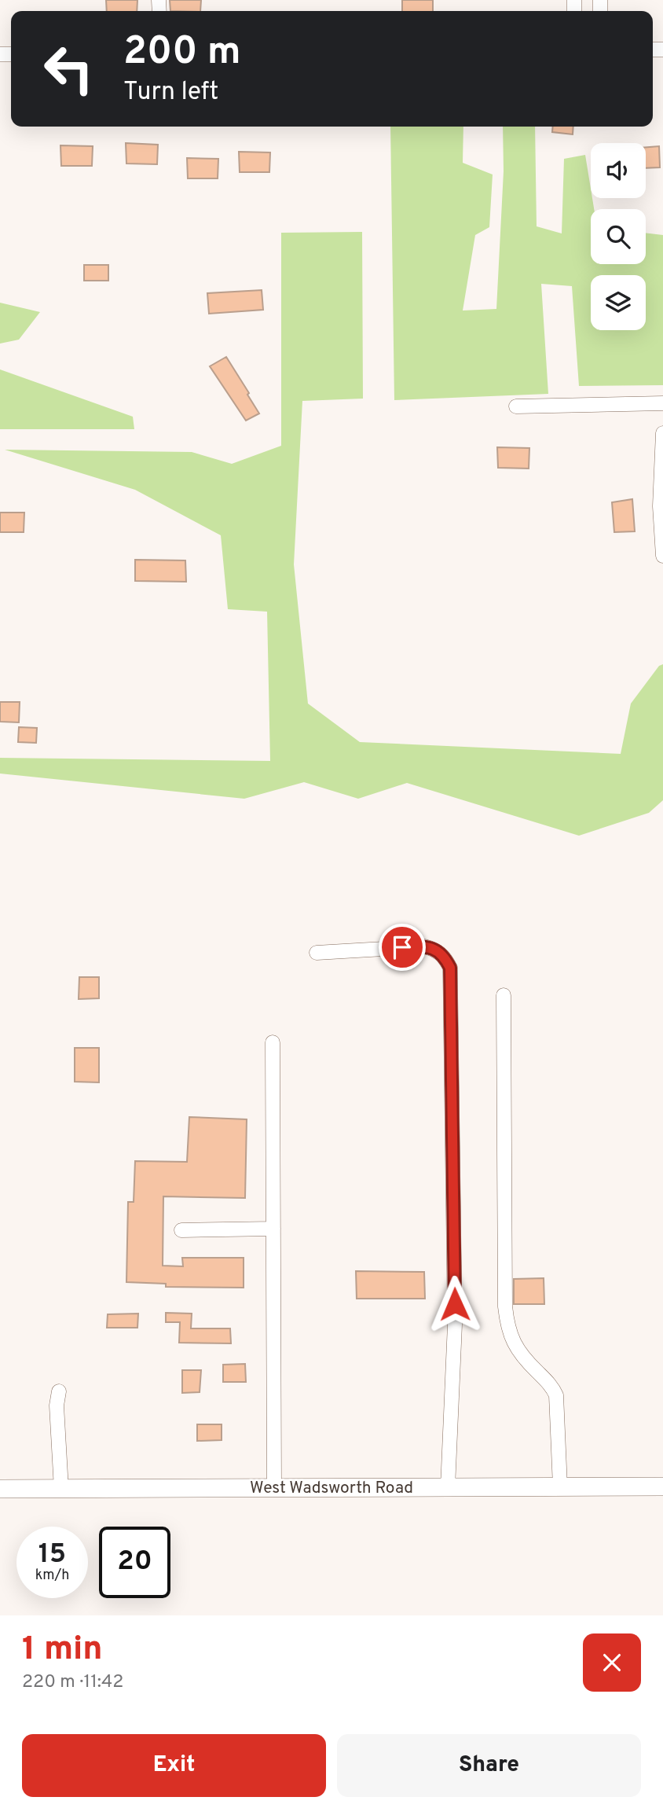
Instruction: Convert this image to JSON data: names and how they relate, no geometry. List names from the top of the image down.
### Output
{
  "streets": {
    "main road": ["West Wadsworth Road"]
  },
  "page": {
    "turn": ["200 m", "Turn left"],
    "speed": "15 km/h",
    "limit": "20",
    "heading": ["1 min", "220 m · 11:42"],
    "buttons": ["Exit", "Share"]
  }
}
